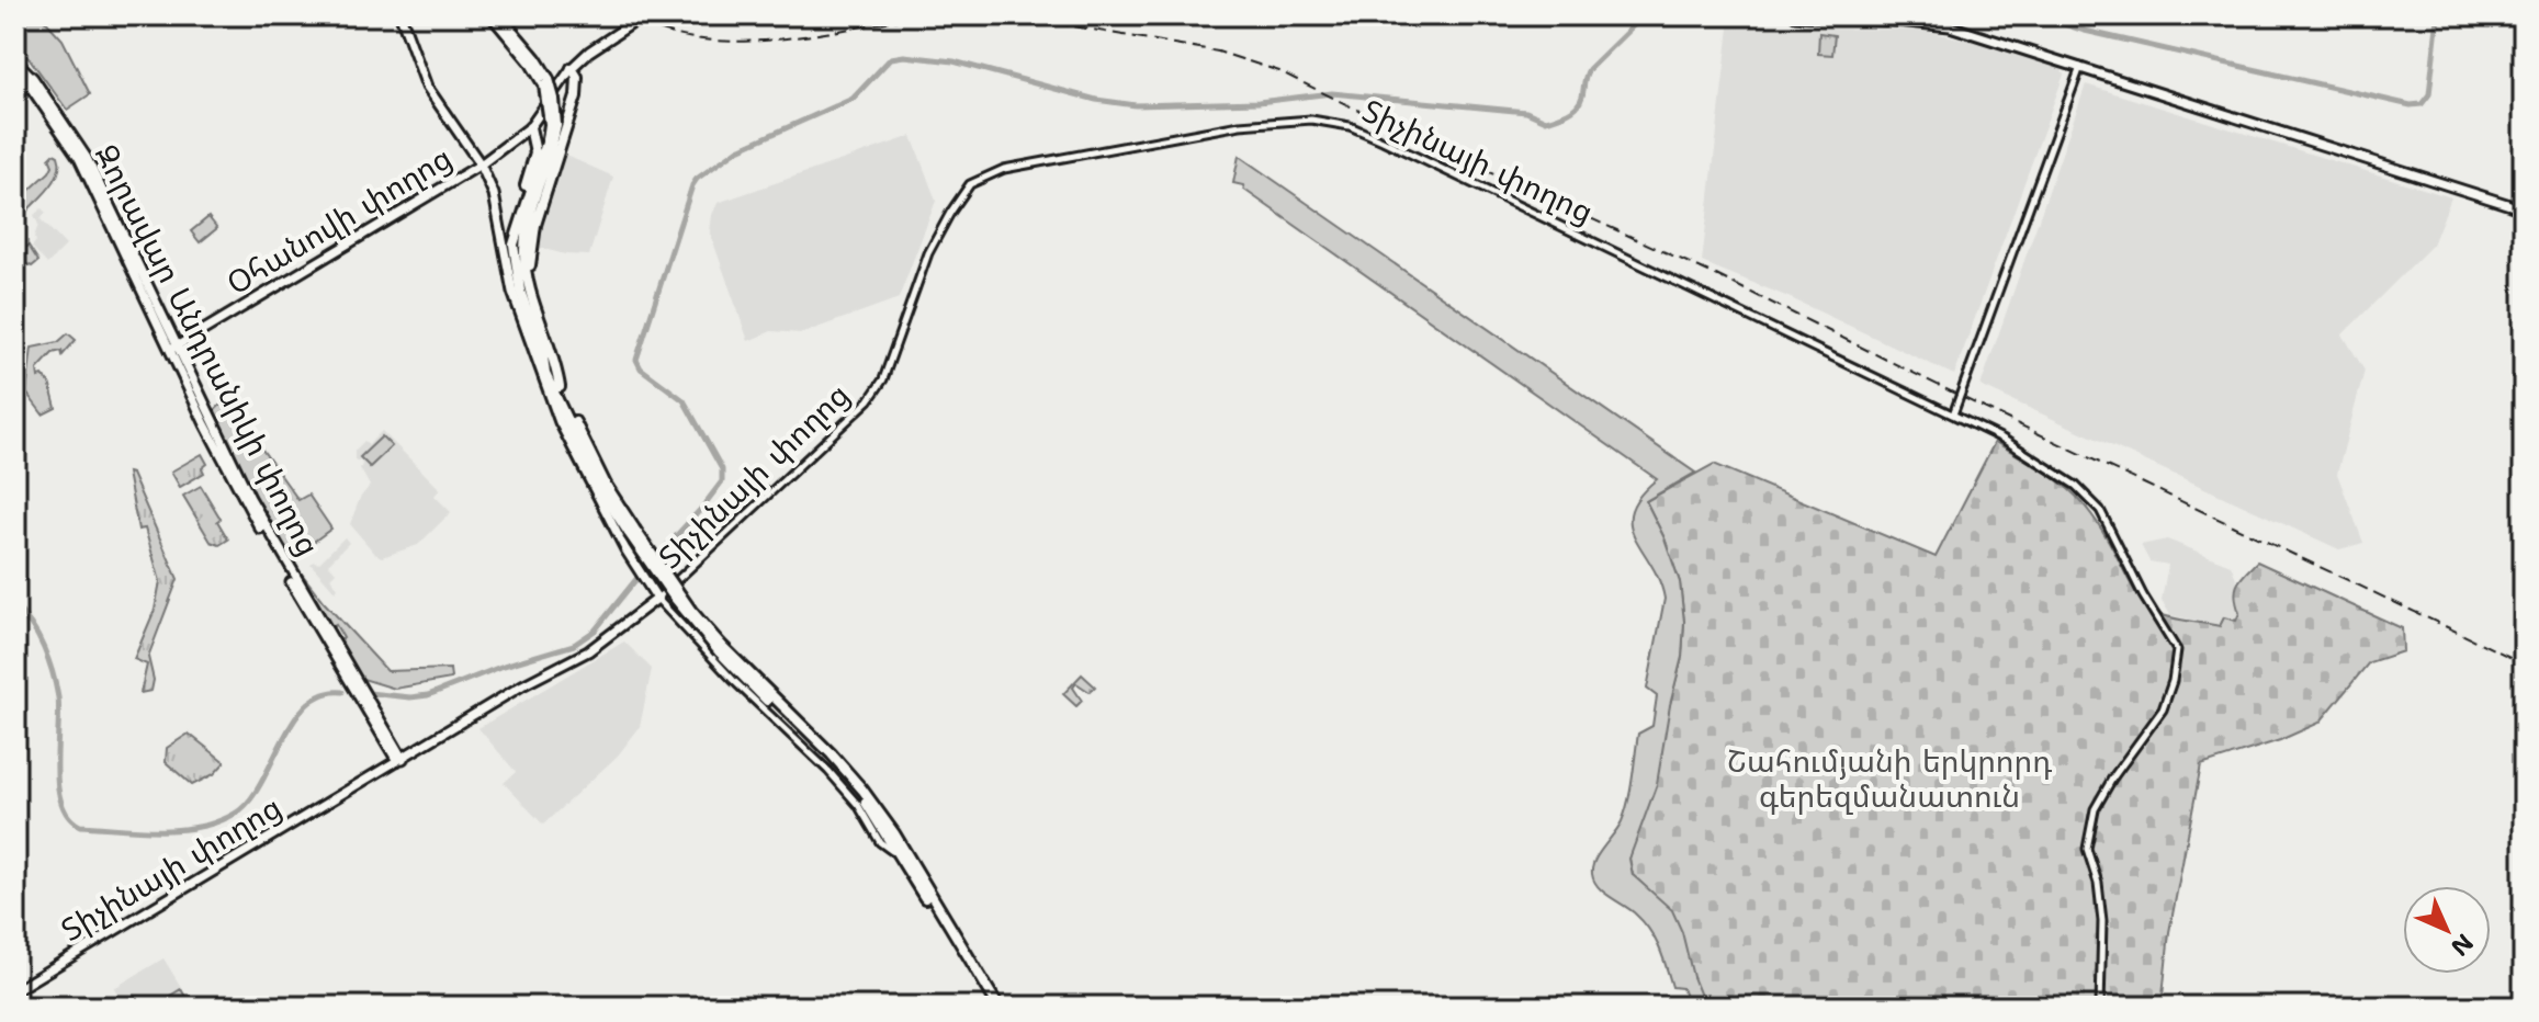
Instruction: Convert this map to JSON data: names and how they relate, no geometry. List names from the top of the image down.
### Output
{
  "streets": {
    "main road": ["Տիչինայի փողոց", "Օհանովի փողոց", "Զորավար Անդրանիկի փողոց"]
  },
  "crossings": [
    ["Տիչինայի փողոց", "Զորավար Անդրանիկի փողոց"],
    ["Օհանովի փողոց", "Զորավար Անդրանիկի փողոց"]
  ],
  "parks": ["Շահումյանի երկրորդ գերեզմանատուն"],
  "north": "bottom right"
}
